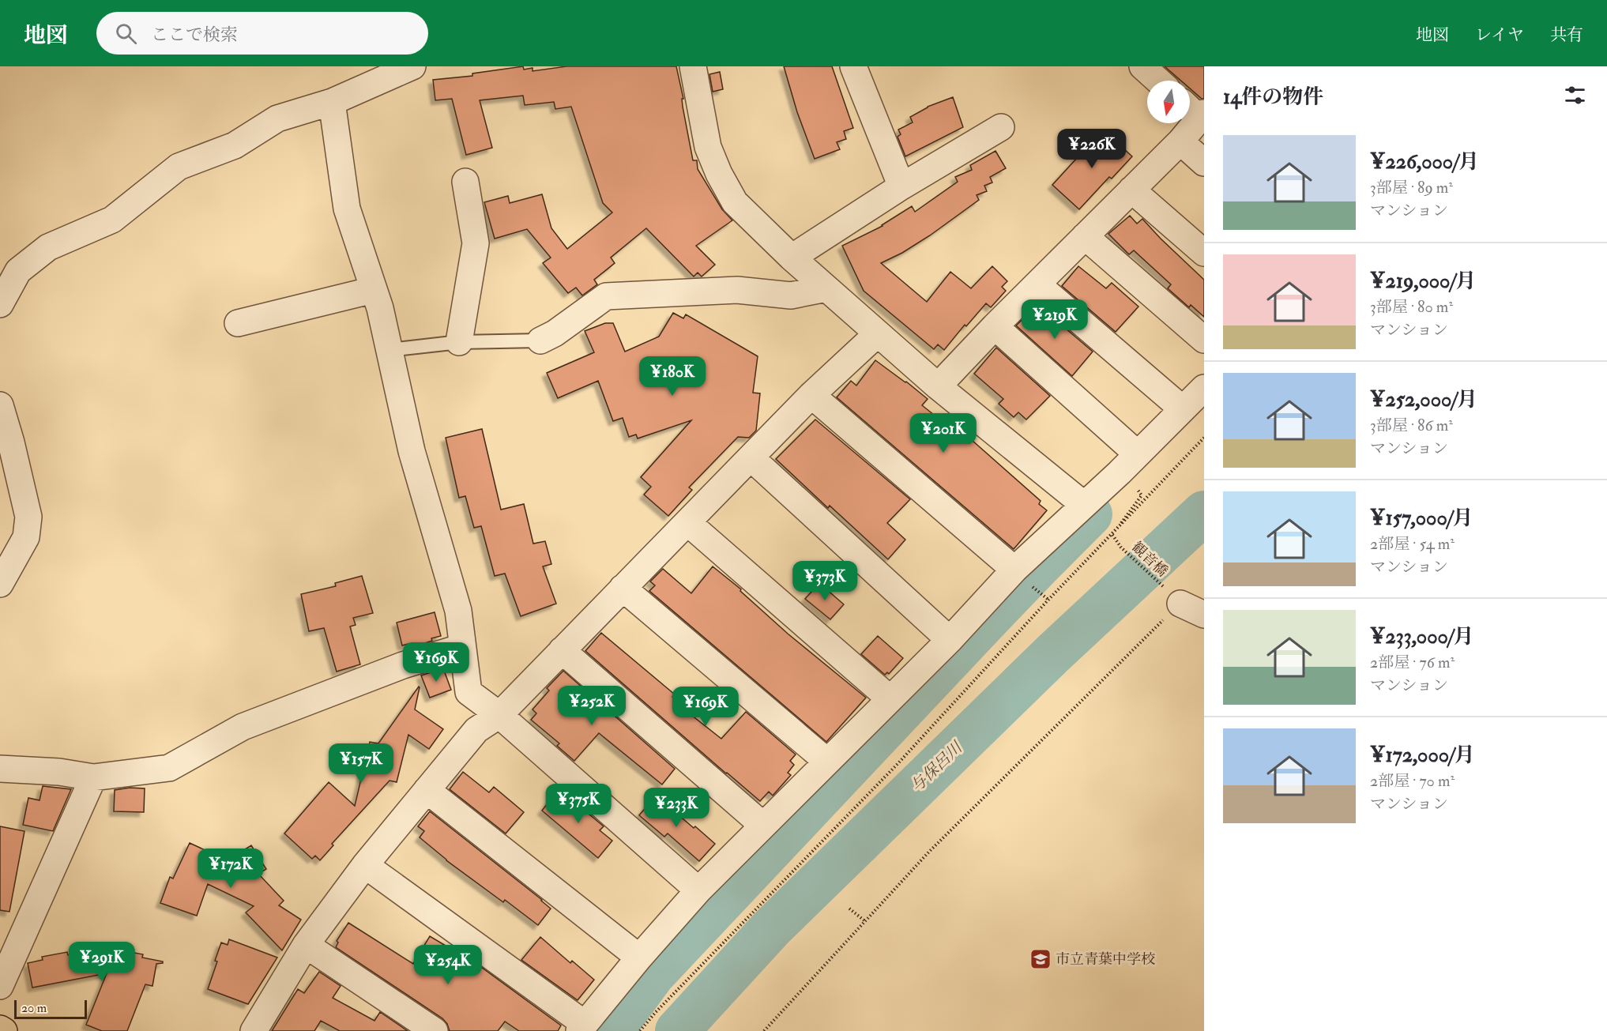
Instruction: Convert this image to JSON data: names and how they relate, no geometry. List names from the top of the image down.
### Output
{
  "streets": {
    "path": ["観音橋"]
  },
  "water": ["与保呂川"],
  "places": {
    "school or university": ["市立青葉中学校"]
  },
  "scale_bar": "20 m",
  "north": "bottom",
  "page": {
    "header": "地図",
    "search": "ここで検索",
    "nav": ["地図", "レイヤ", "共有"],
    "heading": "14件の物件",
    "list": [
      {
        "name": "¥226,000/月",
        "note": "3部屋 · 89 m² · マンション"
      },
      {
        "name": "¥219,000/月",
        "note": "3部屋 · 80 m² · マンション"
      },
      {
        "name": "¥252,000/月",
        "note": "3部屋 · 86 m² · マンション"
      },
      {
        "name": "¥157,000/月",
        "note": "2部屋 · 54 m² · マンション"
      },
      {
        "name": "¥233,000/月",
        "note": "2部屋 · 76 m² · マンション"
      },
      {
        "name": "¥172,000/月",
        "note": "2部屋 · 70 m² · マンション"
      }
    ],
    "price": [
      "¥226K",
      "¥219K",
      "¥180K",
      "¥201K",
      "¥373K",
      "¥169K",
      "¥252K",
      "¥169K",
      "¥157K",
      "¥375K",
      "¥233K",
      "¥172K",
      "¥291K",
      "¥254K"
    ],
    "scale": "20 m"
  }
}
